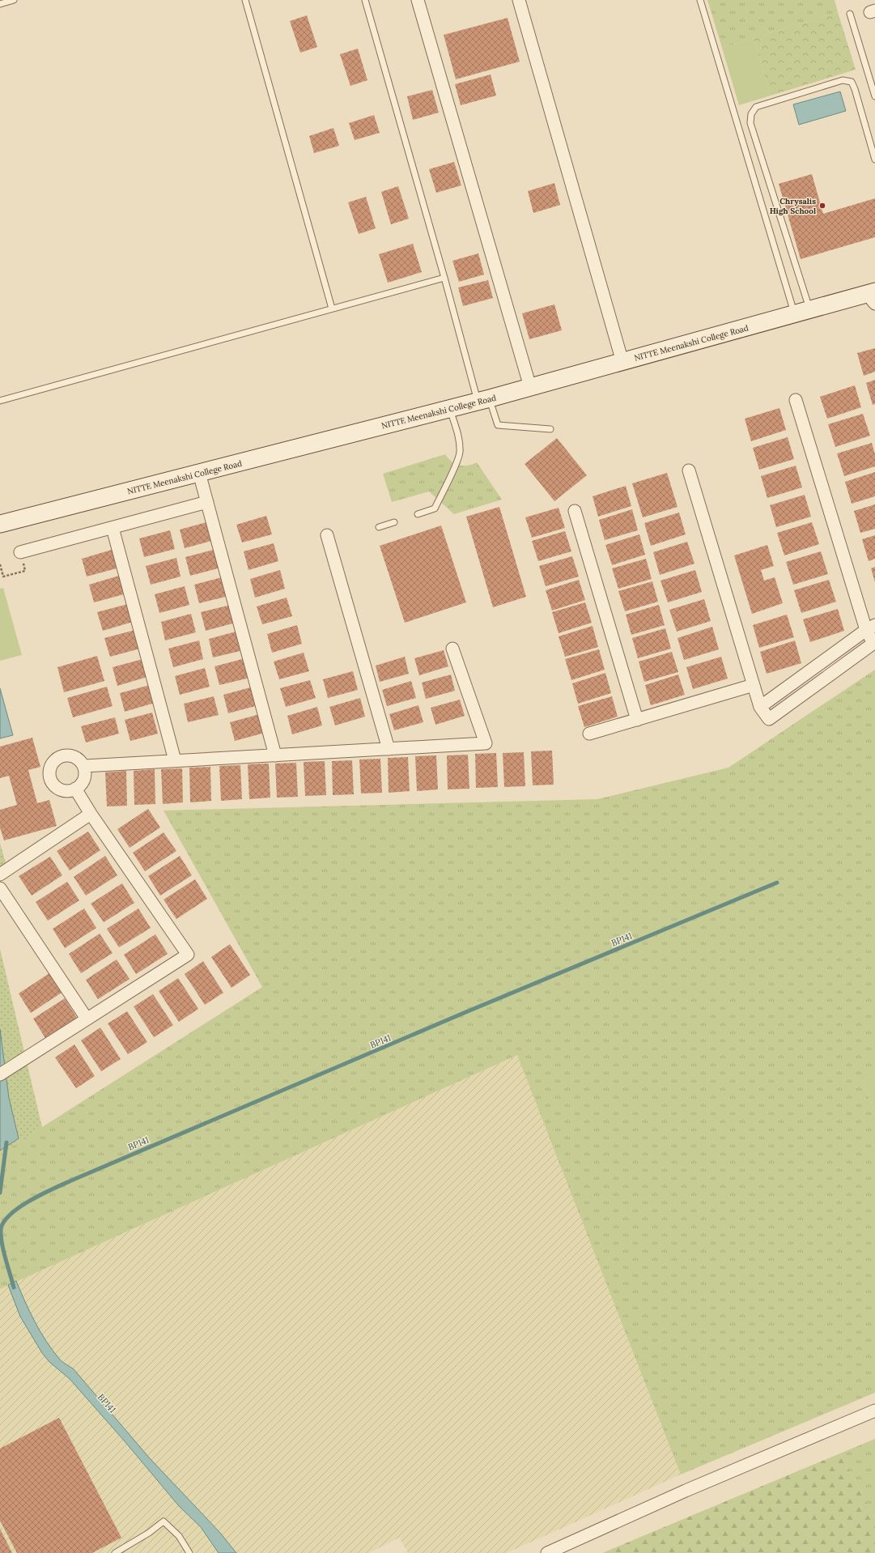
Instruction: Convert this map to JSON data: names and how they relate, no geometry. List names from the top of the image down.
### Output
{
  "streets": {
    "street": ["NITTE Meenakshi College Road"]
  },
  "water": ["BP141"],
  "places": ["Chrysalis High School"]
}
